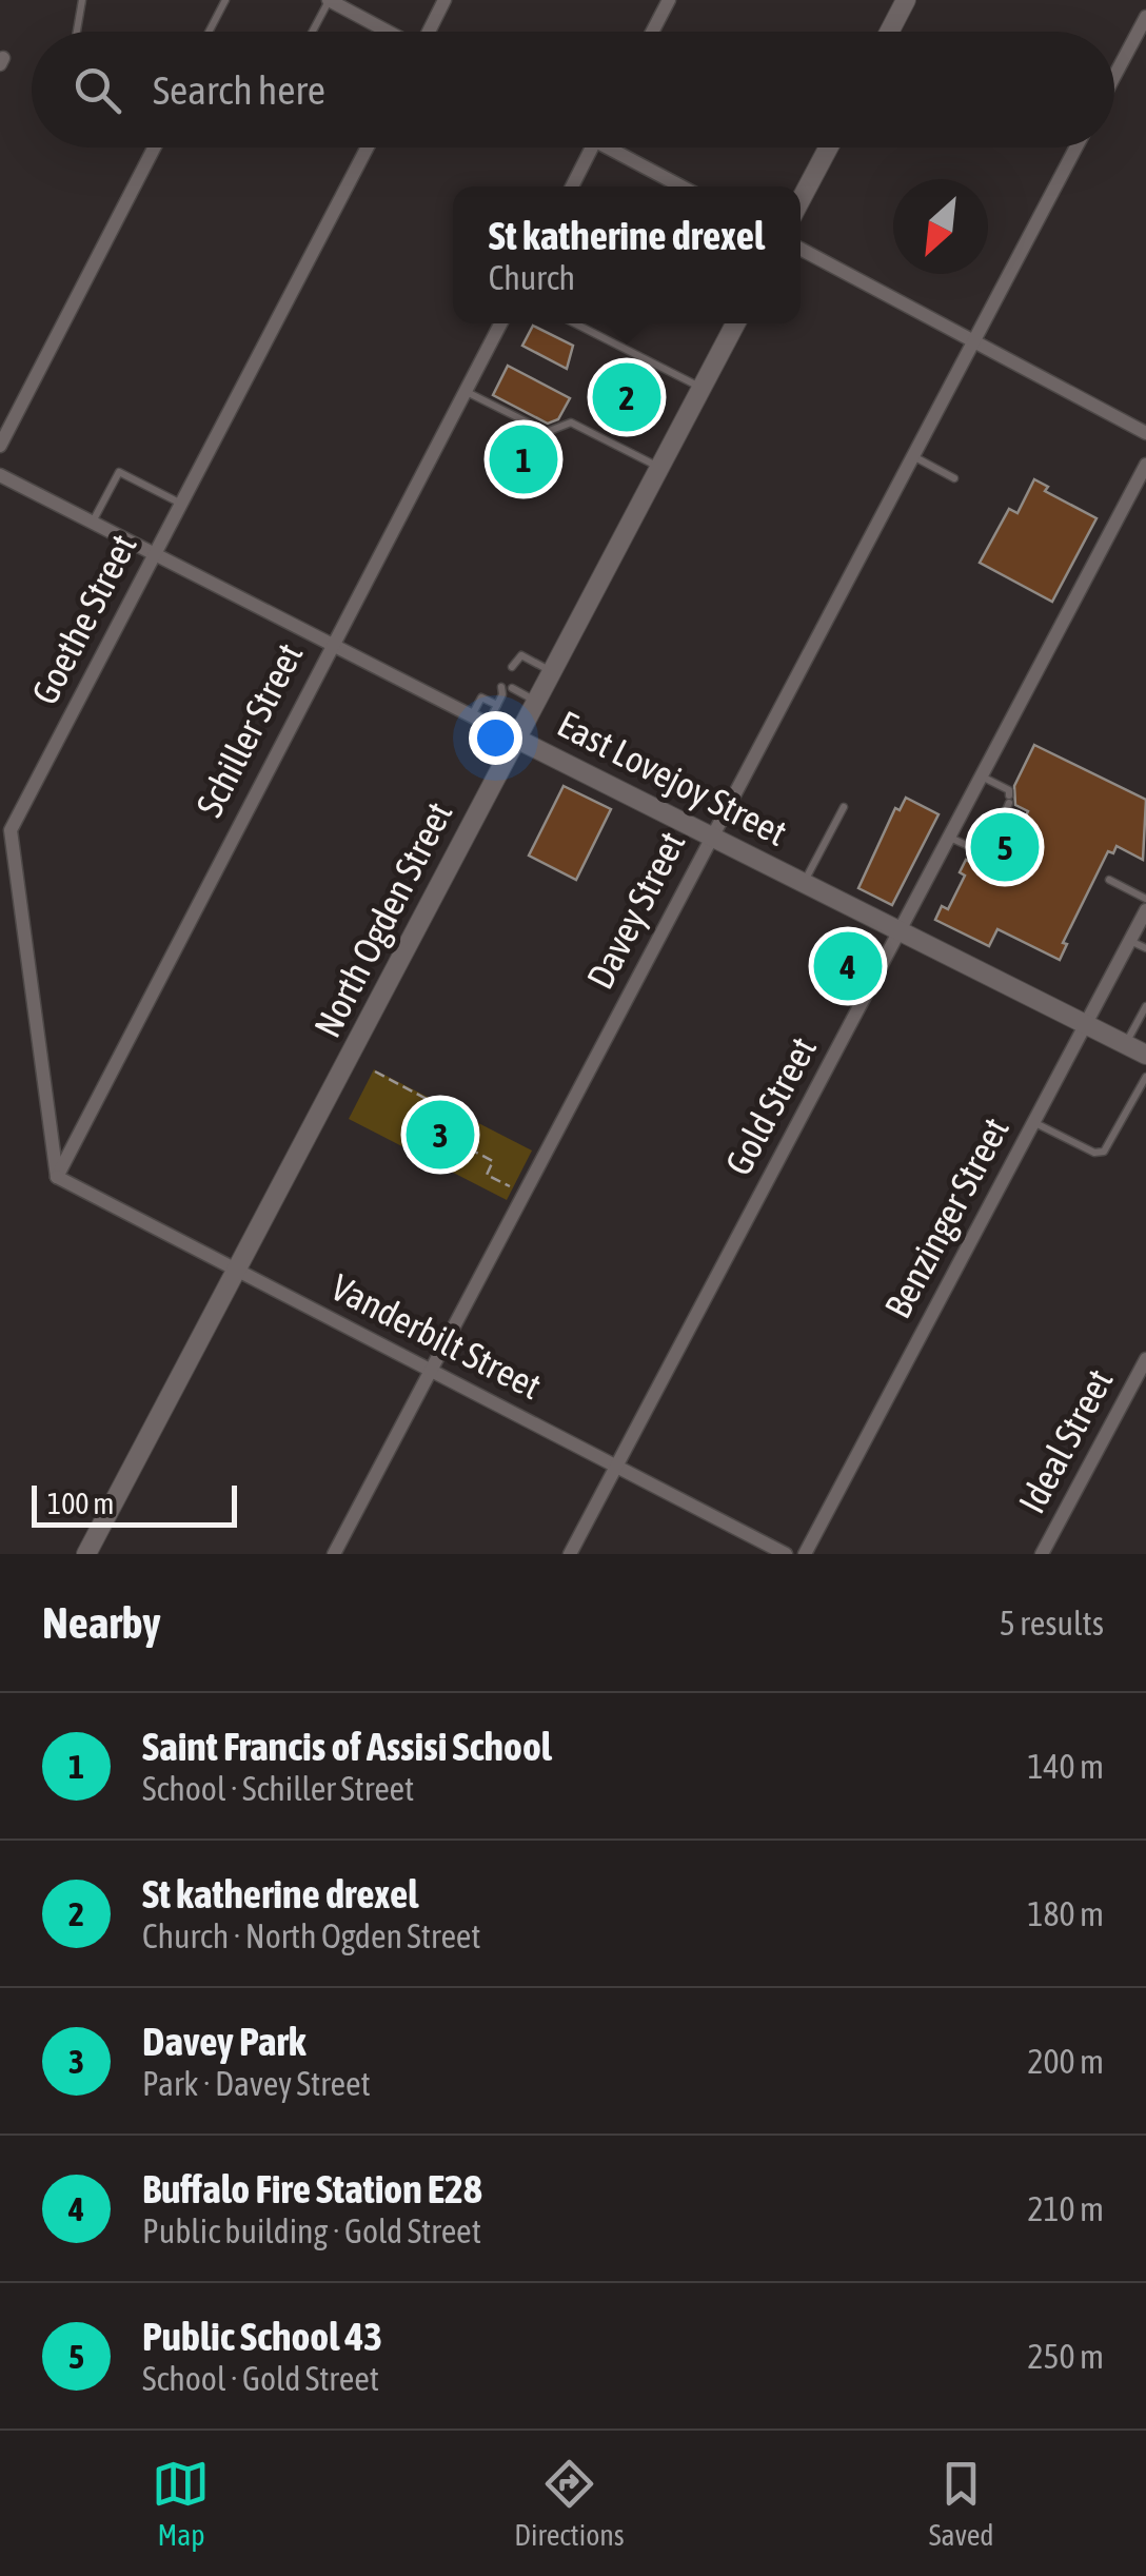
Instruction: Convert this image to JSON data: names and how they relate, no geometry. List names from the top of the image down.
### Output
{
  "streets": {
    "street": [
      "Goethe Street",
      "Schiller Street",
      "East Lovejoy Street",
      "Davey Street",
      "North Ogden Street",
      "Gold Street",
      "Benzinger Street",
      "Vanderbilt Street",
      "Ideal Street"
    ]
  },
  "crossings": [
    ["Goethe Street", "Schiller Street"],
    ["Goethe Street", "East Lovejoy Street"],
    ["Goethe Street", "Vanderbilt Street"],
    ["Schiller Street", "East Lovejoy Street"],
    ["Schiller Street", "Vanderbilt Street"],
    ["East Lovejoy Street", "Davey Street"],
    ["East Lovejoy Street", "North Ogden Street"],
    ["East Lovejoy Street", "Gold Street"],
    ["East Lovejoy Street", "Benzinger Street"],
    ["Davey Street", "Vanderbilt Street"],
    ["North Ogden Street", "Vanderbilt Street"],
    ["Gold Street", "Vanderbilt Street"]
  ],
  "scale_bar": "100 m",
  "north": "bottom left",
  "page": {
    "search": "Search here",
    "popup": ["St katherine drexel", "Church"],
    "pins": [
      "2",
      "1",
      "5",
      "4",
      "3"
    ],
    "scale": "100 m",
    "heading": ["Nearby", "5 results"],
    "list": [
      {
        "mark": "1",
        "name": "Saint Francis of Assisi School",
        "note": "School · Schiller Street",
        "value": "140 m"
      },
      {
        "mark": "2",
        "name": "St katherine drexel",
        "note": "Church · North Ogden Street",
        "value": "180 m"
      },
      {
        "mark": "3",
        "name": "Davey Park",
        "note": "Park · Davey Street",
        "value": "200 m"
      },
      {
        "mark": "4",
        "name": "Buffalo Fire Station E28",
        "note": "Public building · Gold Street",
        "value": "210 m"
      },
      {
        "mark": "5",
        "name": "Public School 43",
        "note": "School · Gold Street",
        "value": "250 m"
      }
    ],
    "nav": ["Map", "Directions", "Saved"]
  }
}
